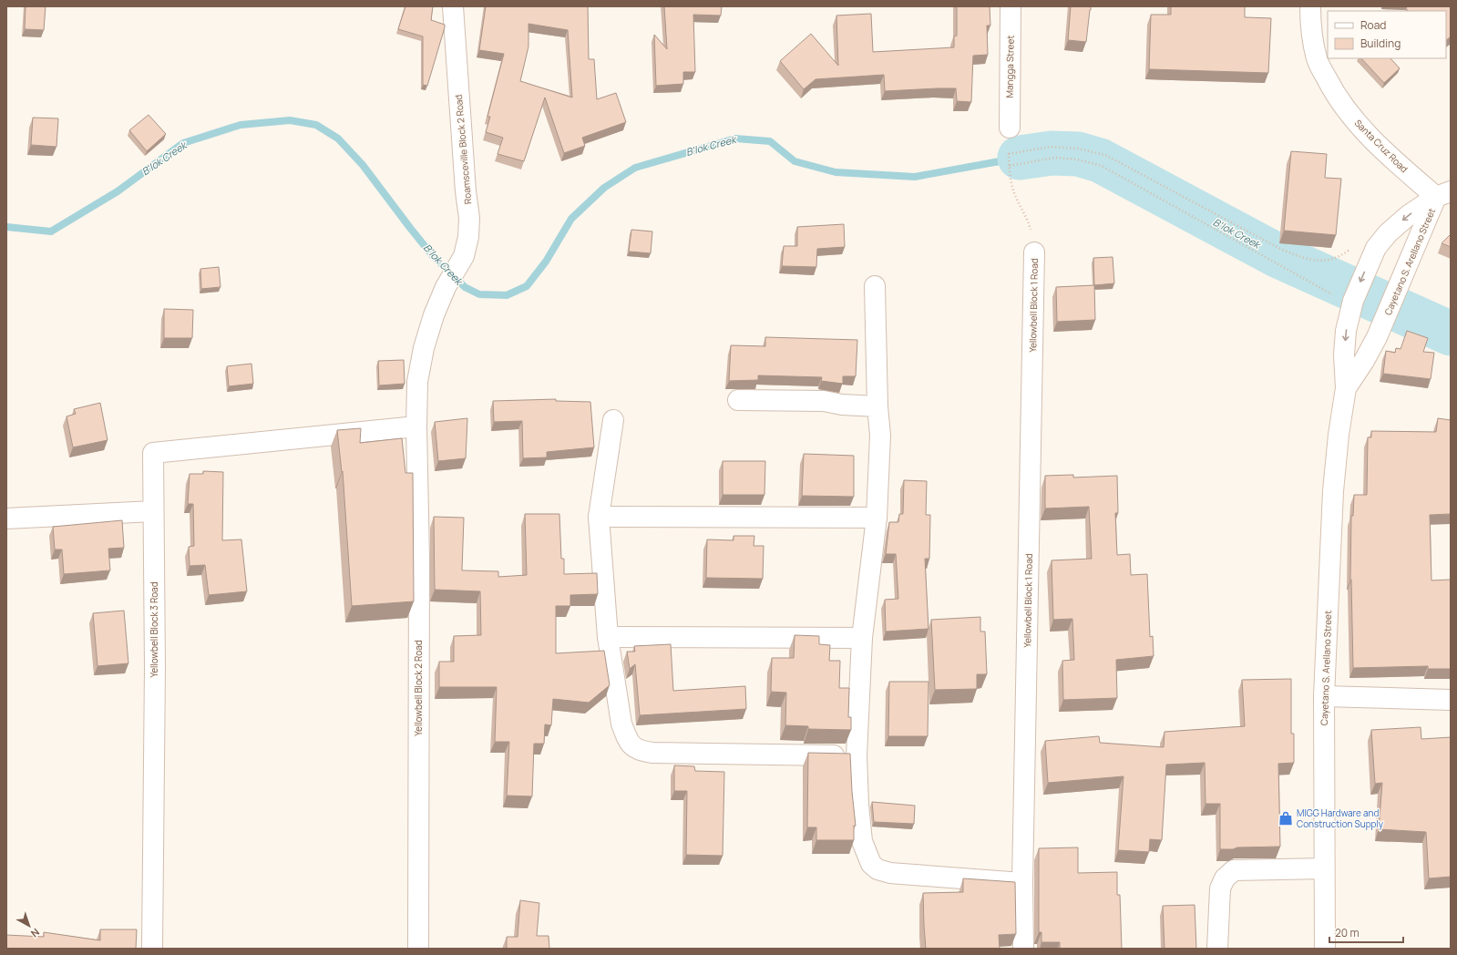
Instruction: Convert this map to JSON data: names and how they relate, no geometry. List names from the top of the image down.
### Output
{
  "streets": {
    "street": [
      "Mangga Street",
      "Santa Cruz Road",
      "Roamsceville Block 2 Road",
      "Cayetano S. Arellano Street",
      "Yellowbell Block 1 Road",
      "Yellowbell Block 3 Road",
      "Yellowbell Block 2 Road"
    ]
  },
  "crossings": [
    ["Santa Cruz Road", "Cayetano S. Arellano Street"],
    ["Roamsceville Block 2 Road", "Yellowbell Block 2 Road"],
    ["Yellowbell Block 3 Road", "Yellowbell Block 2 Road"]
  ],
  "water": ["B'lok Creek"],
  "places": {
    "shop": ["MIGG Hardware and Construction Supply"]
  },
  "legend": ["Road", "Building"],
  "scale_bar": "20 m",
  "north": "bottom right"
}
